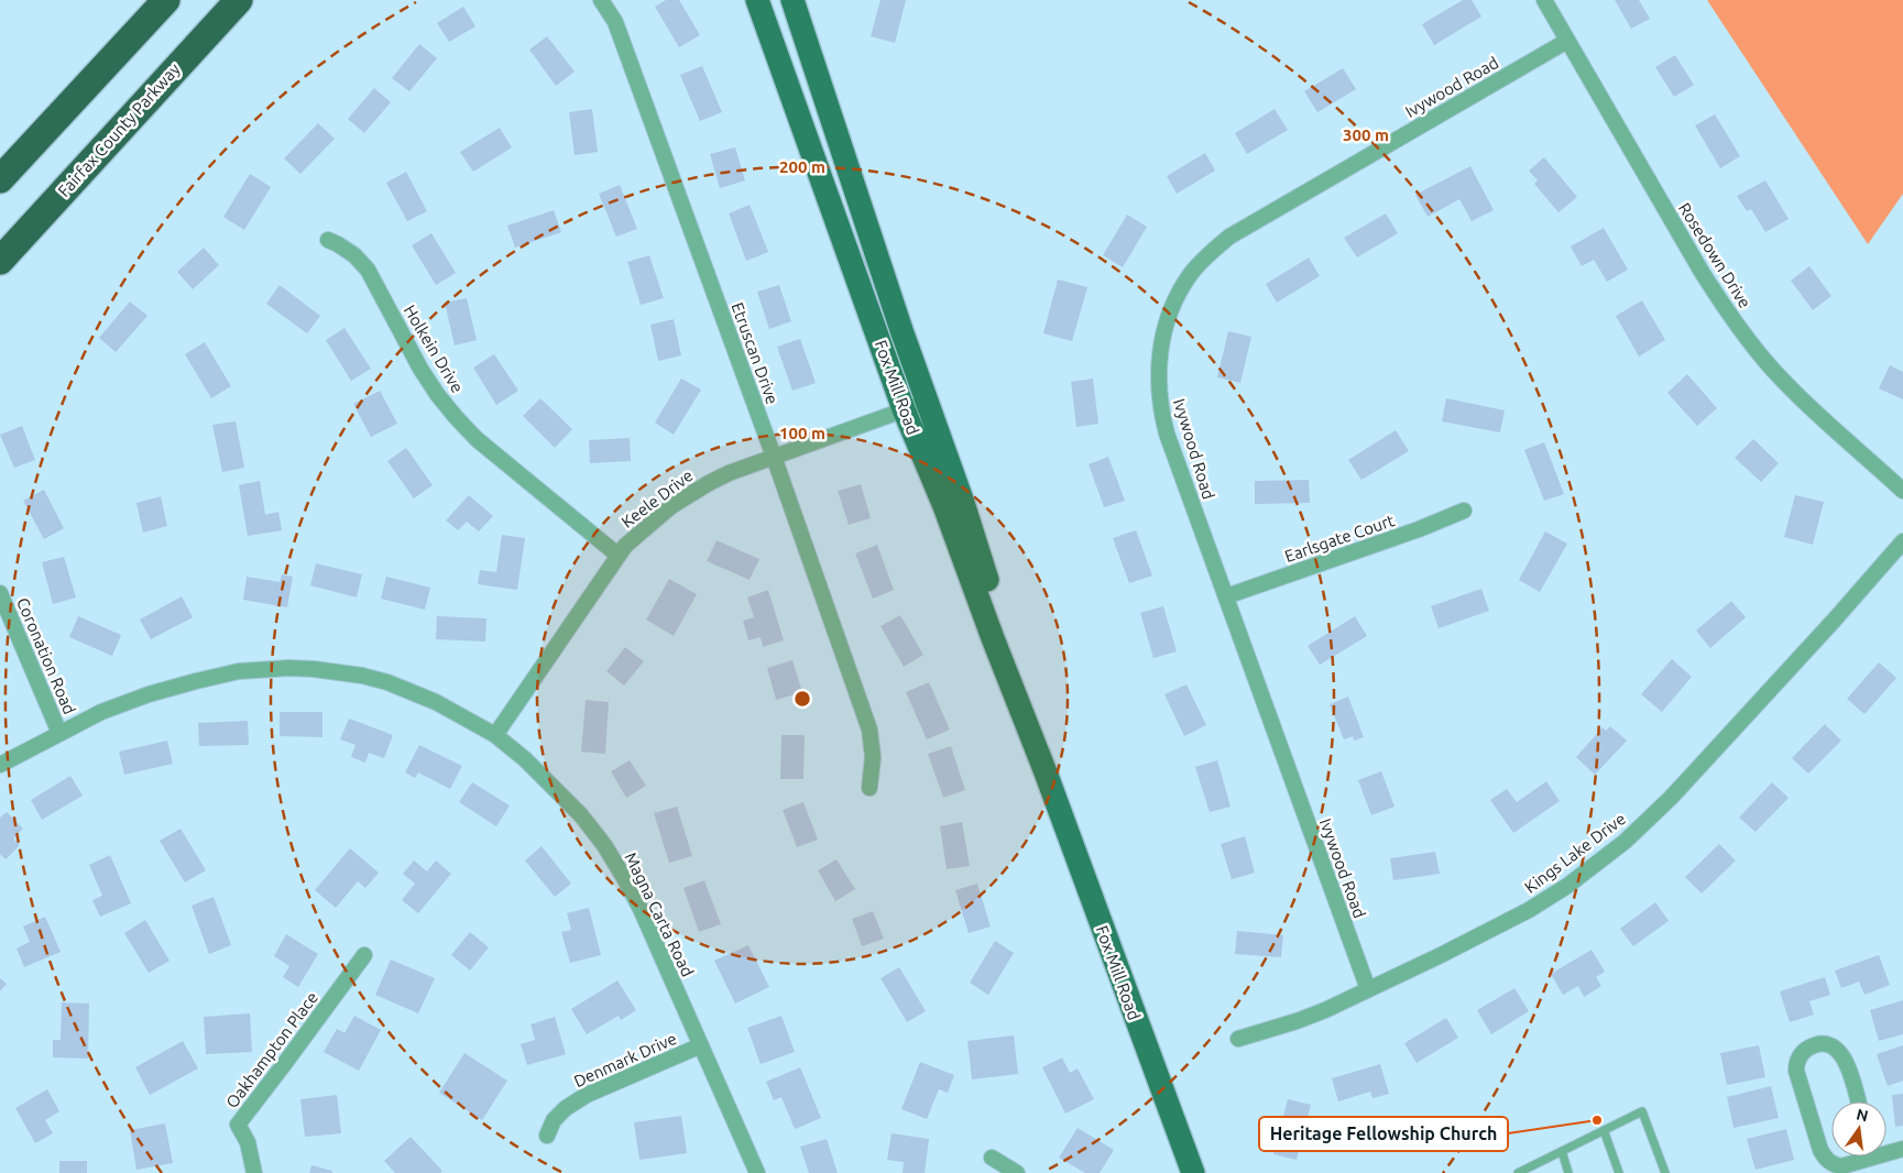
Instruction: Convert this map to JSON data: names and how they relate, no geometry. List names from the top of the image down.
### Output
{
  "streets": {
    "highway": ["Fairfax County Parkway"],
    "main road": ["Fox Mill Road"],
    "street": [
      "Ivywood Road",
      "Rosedown Drive",
      "Holkein Drive",
      "Etruscan Drive",
      "Keele Drive",
      "Earlsgate Court",
      "Coronation Road",
      "Kings Lake Drive",
      "Magna Carta Road",
      "Oakhampton Place",
      "Denmark Drive"
    ]
  },
  "crossings": [
    ["Ivywood Road", "Rosedown Drive"],
    ["Ivywood Road", "Earlsgate Court"],
    ["Ivywood Road", "Kings Lake Drive"],
    ["Holkein Drive", "Keele Drive"],
    ["Etruscan Drive", "Keele Drive"],
    ["Fox Mill Road", "Keele Drive"],
    ["Keele Drive", "Magna Carta Road"],
    ["Coronation Road", "Magna Carta Road"],
    ["Magna Carta Road", "Denmark Drive"]
  ],
  "places": ["Heritage Fellowship Church"],
  "north": "top",
  "rings": ["300 m", "200 m", "100 m"]
}
